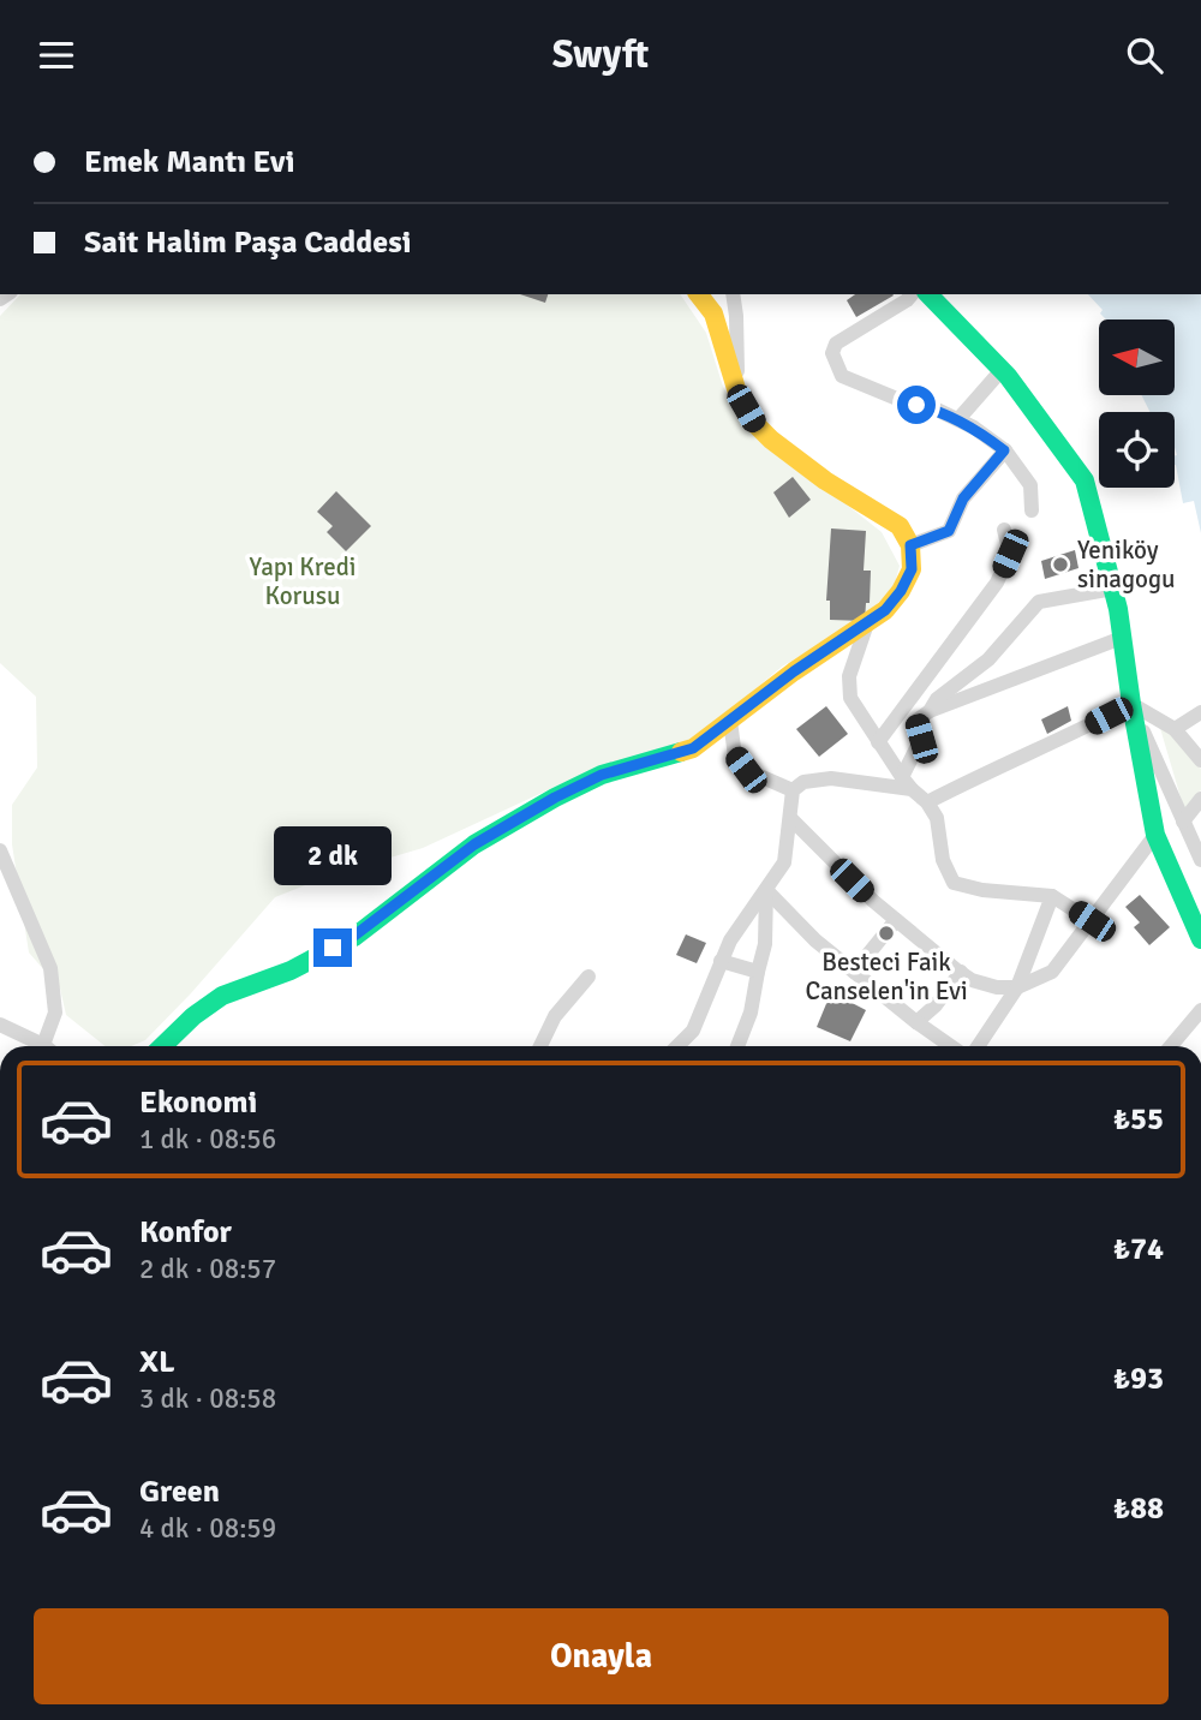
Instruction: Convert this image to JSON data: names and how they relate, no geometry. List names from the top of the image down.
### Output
{
  "parks": ["Yapı Kredi Korusu"],
  "places": ["Yeniköy sinagogu", "Besteci Faik Canselen'in Evi"],
  "north": "left",
  "page": {
    "header": "Swyft",
    "banner": ["Emek Mantı Evi", "Sait Halim Paşa Caddesi"],
    "bubble": "2 dk",
    "list": [
      {
        "name": "Ekonomi",
        "note": "1 dk · 08:56",
        "value": "₺55"
      },
      {
        "name": "Konfor",
        "note": "2 dk · 08:57",
        "value": "₺74"
      },
      {
        "name": "XL",
        "note": "3 dk · 08:58",
        "value": "₺93"
      },
      {
        "name": "Green",
        "note": "4 dk · 08:59",
        "value": "₺88"
      }
    ],
    "buttons": "Onayla"
  }
}
